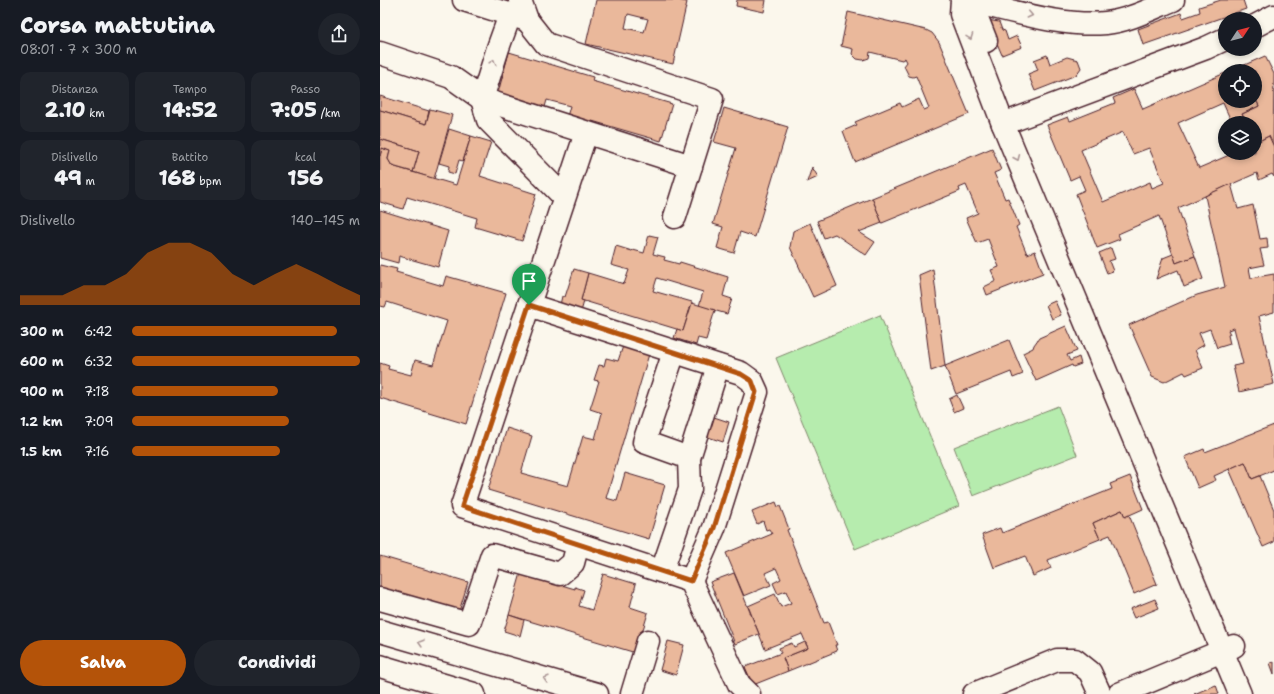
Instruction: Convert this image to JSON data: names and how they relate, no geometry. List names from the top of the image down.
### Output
{
  "north": "top right",
  "page": {
    "heading": ["Corsa mattutina", "08:01 · 7 × 300 m"],
    "stats": [
      ["Distanza", "2.10 km"],
      ["Tempo", "14:52"],
      ["Passo", "7:05 /km"],
      ["Dislivello", "49 m"],
      ["Battito", "168 bpm"],
      ["kcal", "156"]
    ],
    "chart": ["Dislivello", "140–145 m"],
    "list": [
      {
        "name": "300 m",
        "note": "6:42"
      },
      {
        "name": "600 m",
        "note": "6:32"
      },
      {
        "name": "900 m",
        "note": "7:18"
      },
      {
        "name": "1.2 km",
        "note": "7:09"
      },
      {
        "name": "1.5 km",
        "note": "7:16"
      }
    ],
    "buttons": ["Salva", "Condividi"]
  }
}
